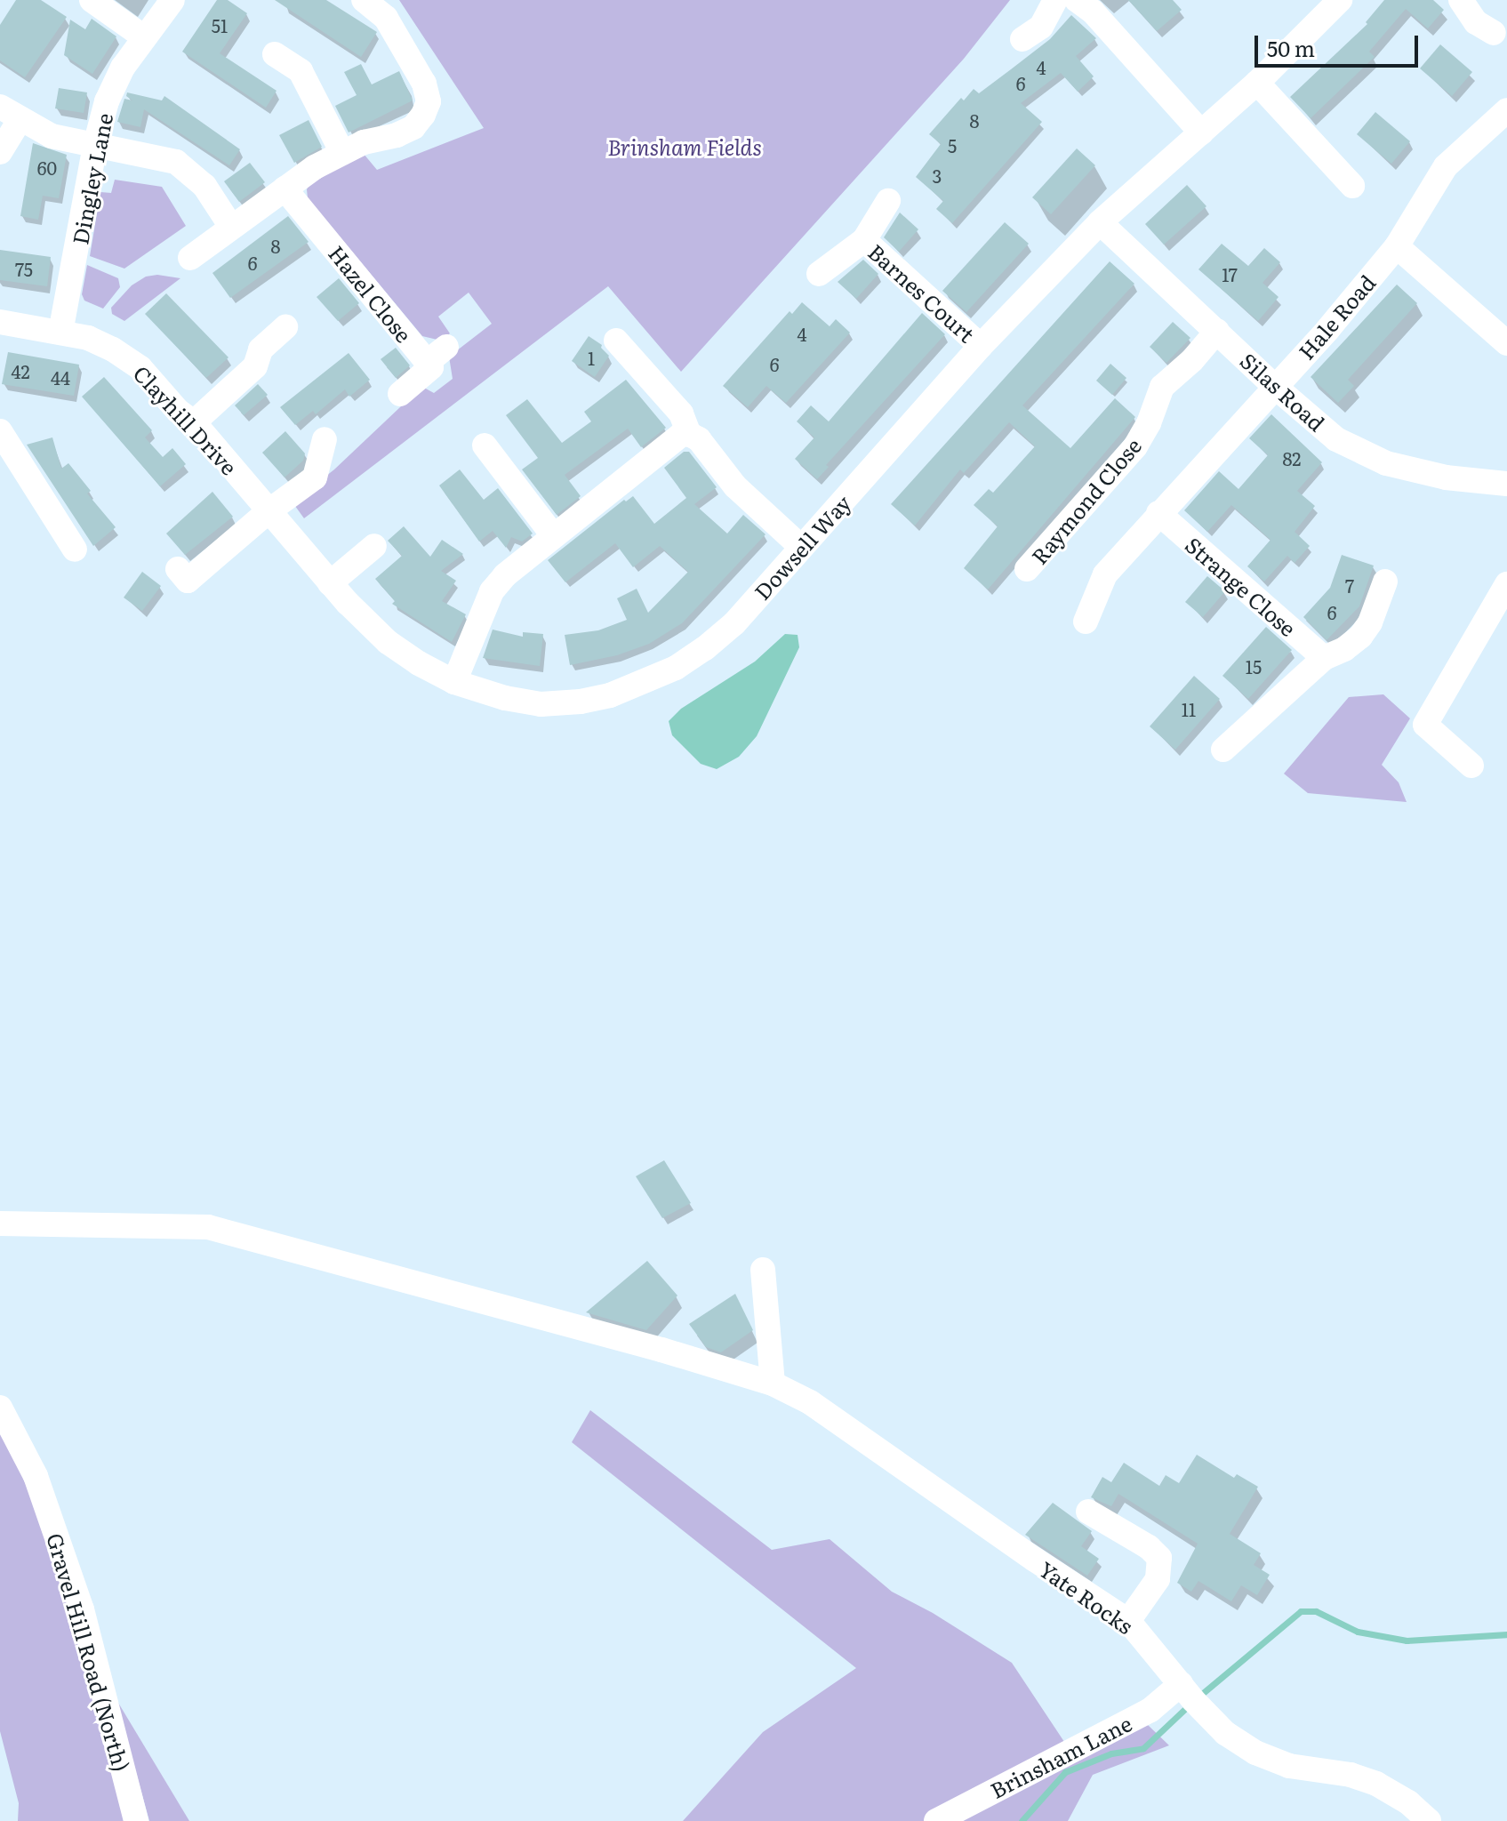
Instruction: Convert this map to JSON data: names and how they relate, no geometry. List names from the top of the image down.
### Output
{
  "streets": {
    "street": [
      "Dingley Lane",
      "Barnes Court",
      "Hazel Close",
      "Hale Road",
      "Silas Road",
      "Clayhill Drive",
      "Raymond Close",
      "Dowsell Way",
      "Strange Close",
      "Yate Rocks",
      "Gravel Hill Road (North)",
      "Brinsham Lane"
    ]
  },
  "crossings": [
    ["Dingley Lane", "Clayhill Drive"],
    ["Barnes Court", "Dowsell Way"],
    ["Hale Road", "Silas Road"],
    ["Silas Road", "Raymond Close"],
    ["Silas Road", "Dowsell Way"],
    ["Clayhill Drive", "Dowsell Way"],
    ["Yate Rocks", "Brinsham Lane"]
  ],
  "parks": ["Brinsham Fields"],
  "house_numbers": [
    "51",
    "4",
    "6",
    "8",
    "5",
    "60",
    "3",
    "8",
    "6",
    "75",
    "17",
    "4",
    "1",
    "6",
    "42",
    "44",
    "82",
    "7",
    "6",
    "15",
    "11"
  ],
  "scale_bar": "50 m"
}
